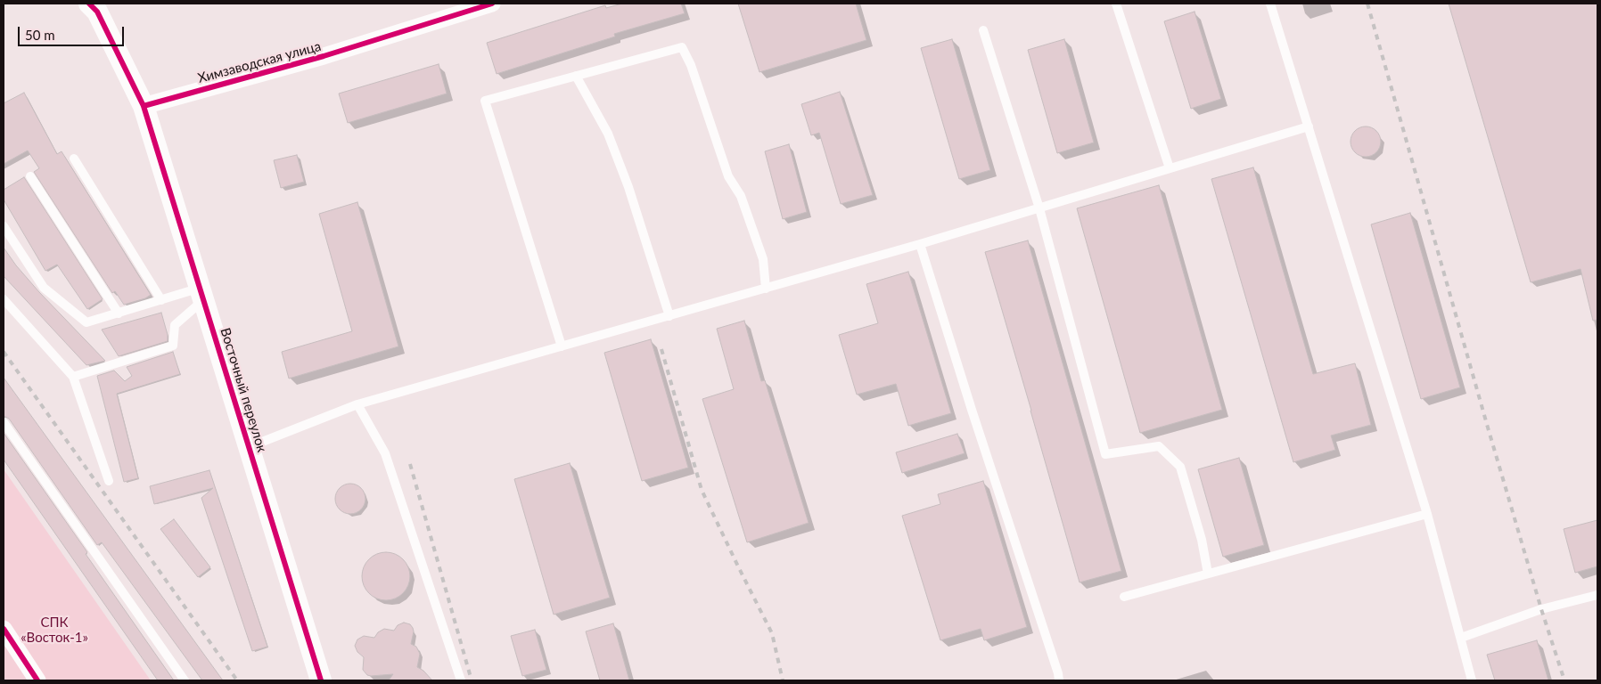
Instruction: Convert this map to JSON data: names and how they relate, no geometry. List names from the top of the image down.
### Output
{
  "streets": {
    "street": ["Химзаводская улица", "Восточный переулок"]
  },
  "crossings": [
    ["Химзаводская улица", "Восточный переулок"]
  ],
  "parks": ["СПК «Восток-1»"],
  "scale_bar": "50 m"
}
